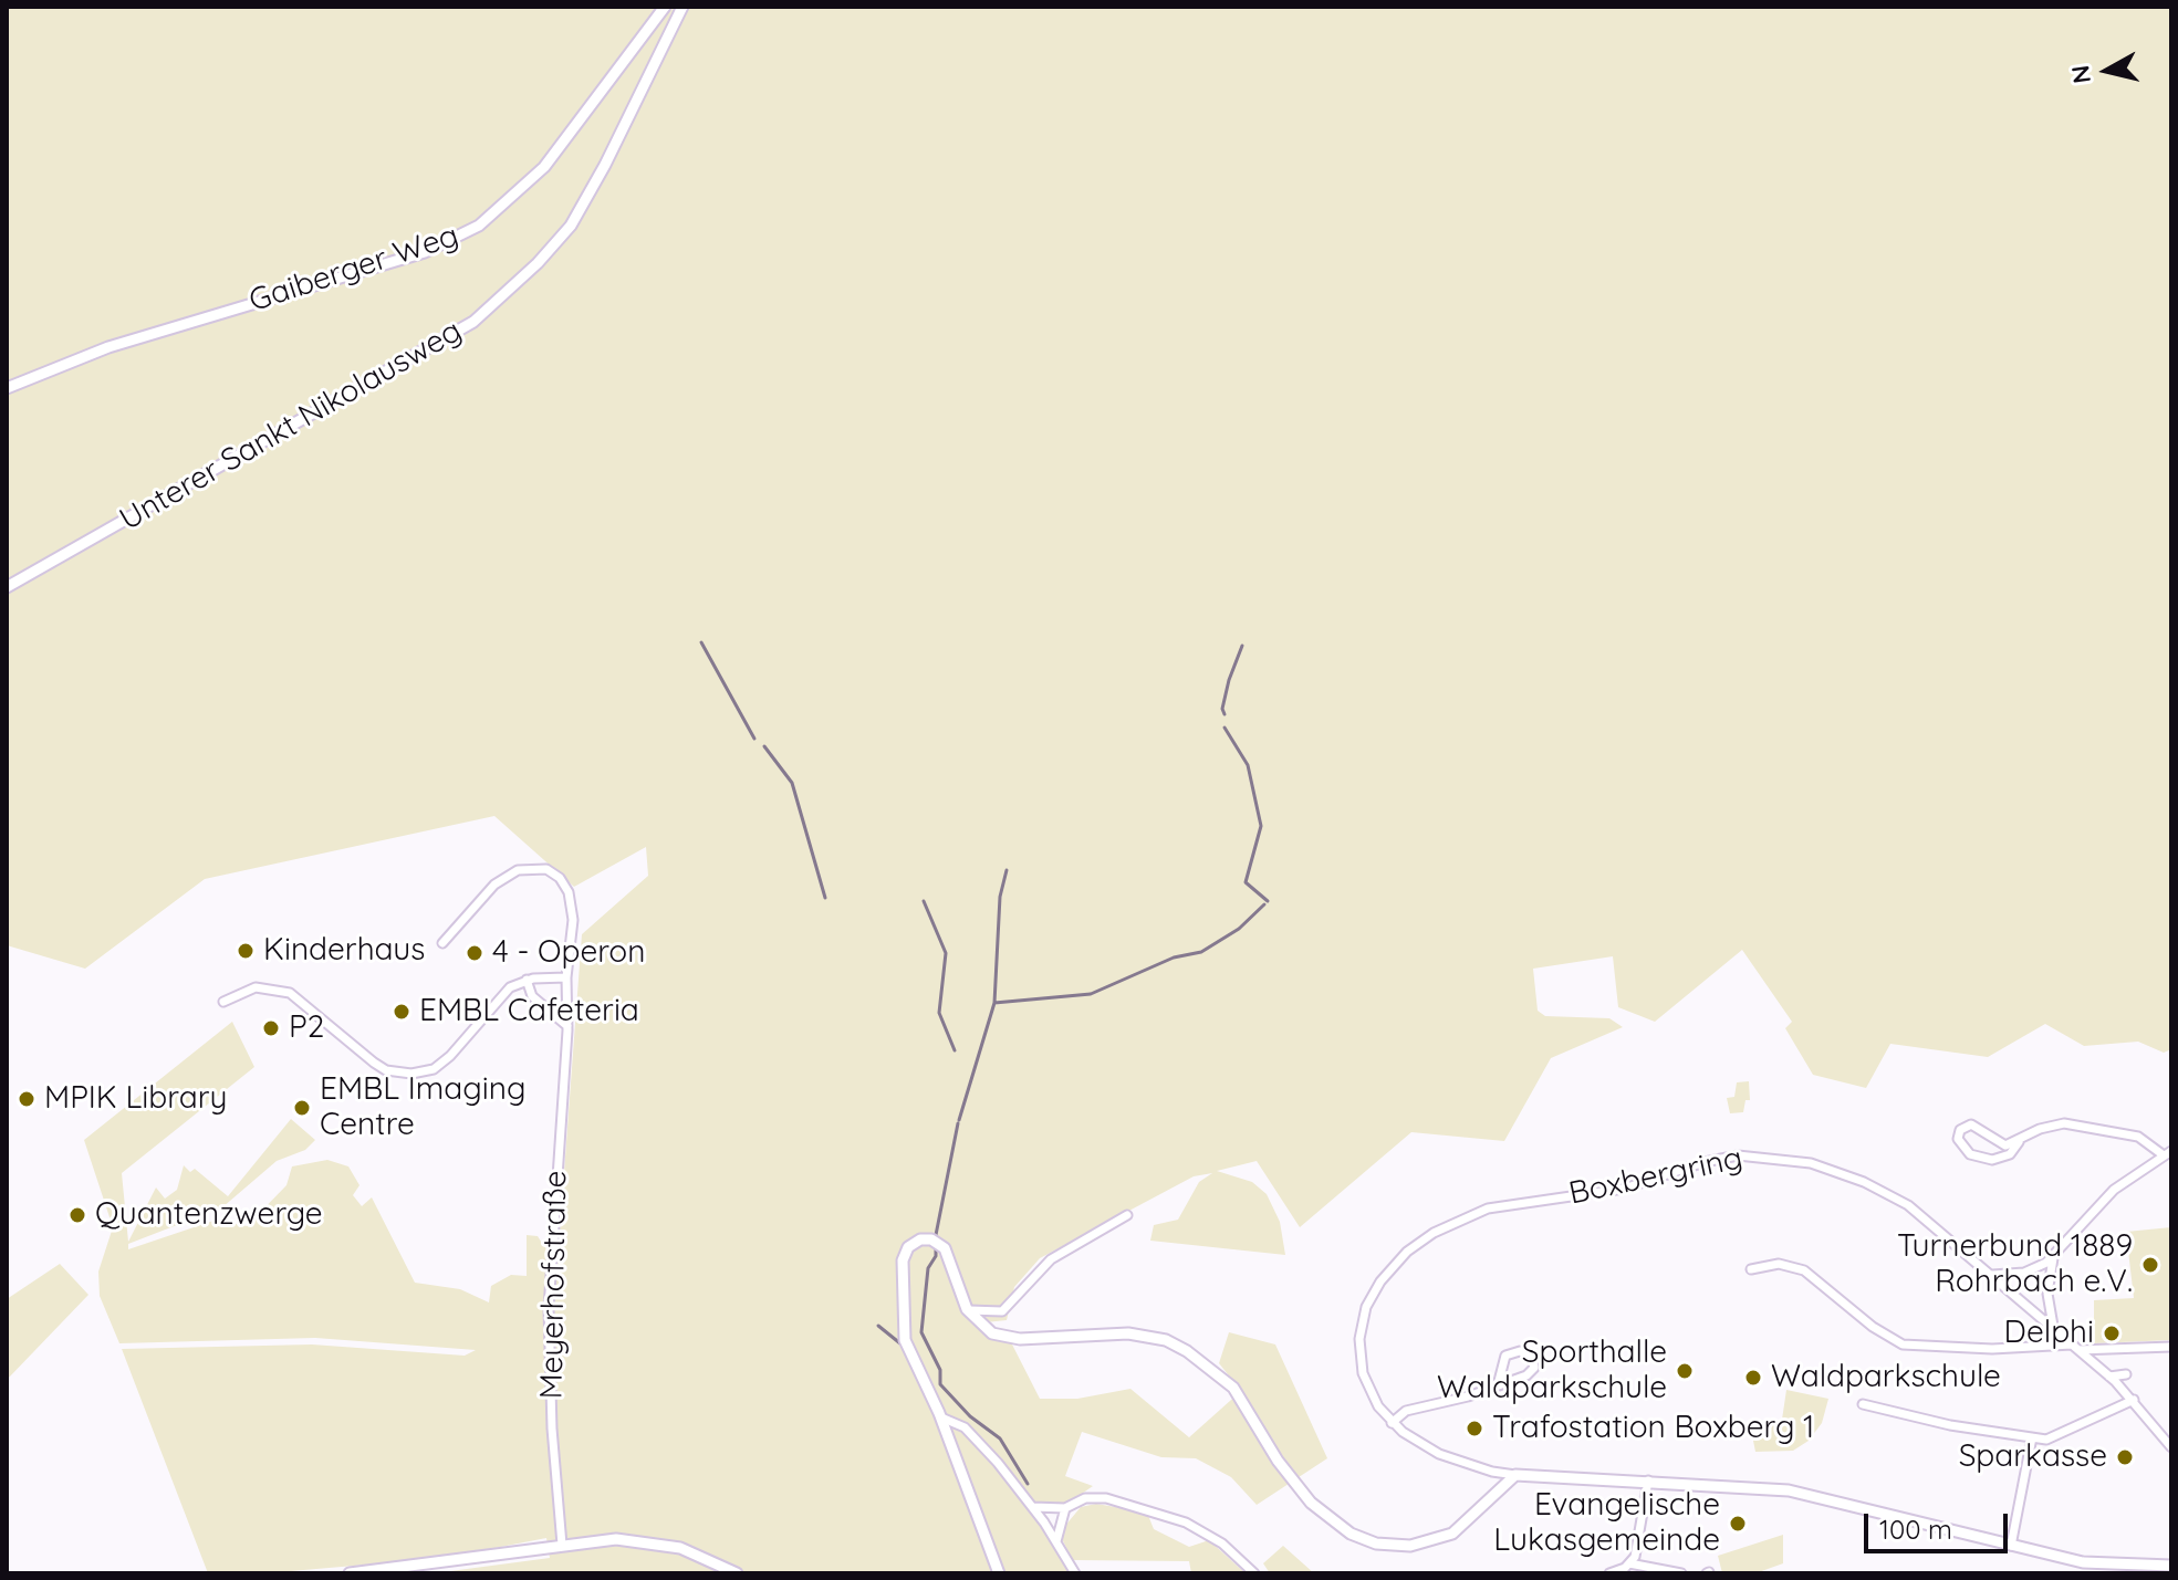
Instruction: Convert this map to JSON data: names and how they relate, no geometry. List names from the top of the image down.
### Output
{
  "streets": {
    "street": [
      "Gaiberger Weg",
      "Unterer Sankt Nikolausweg",
      "Boxbergring",
      "Meyerhofstraße"
    ]
  },
  "places": [
    "Kinderhaus",
    "4 - Operon",
    "EMBL Cafeteria",
    "P2",
    "MPIK Library",
    "EMBL Imaging Centre",
    "Quantenzwerge",
    "Turnerbund 1889 Rohrbach e.V.",
    "Delphi",
    "Sporthalle Waldparkschule",
    "Waldparkschule",
    "Trafostation Boxberg 1",
    "Sparkasse",
    "Evangelische Lukasgemeinde"
  ],
  "scale_bar": "100 m",
  "north": "left"
}
